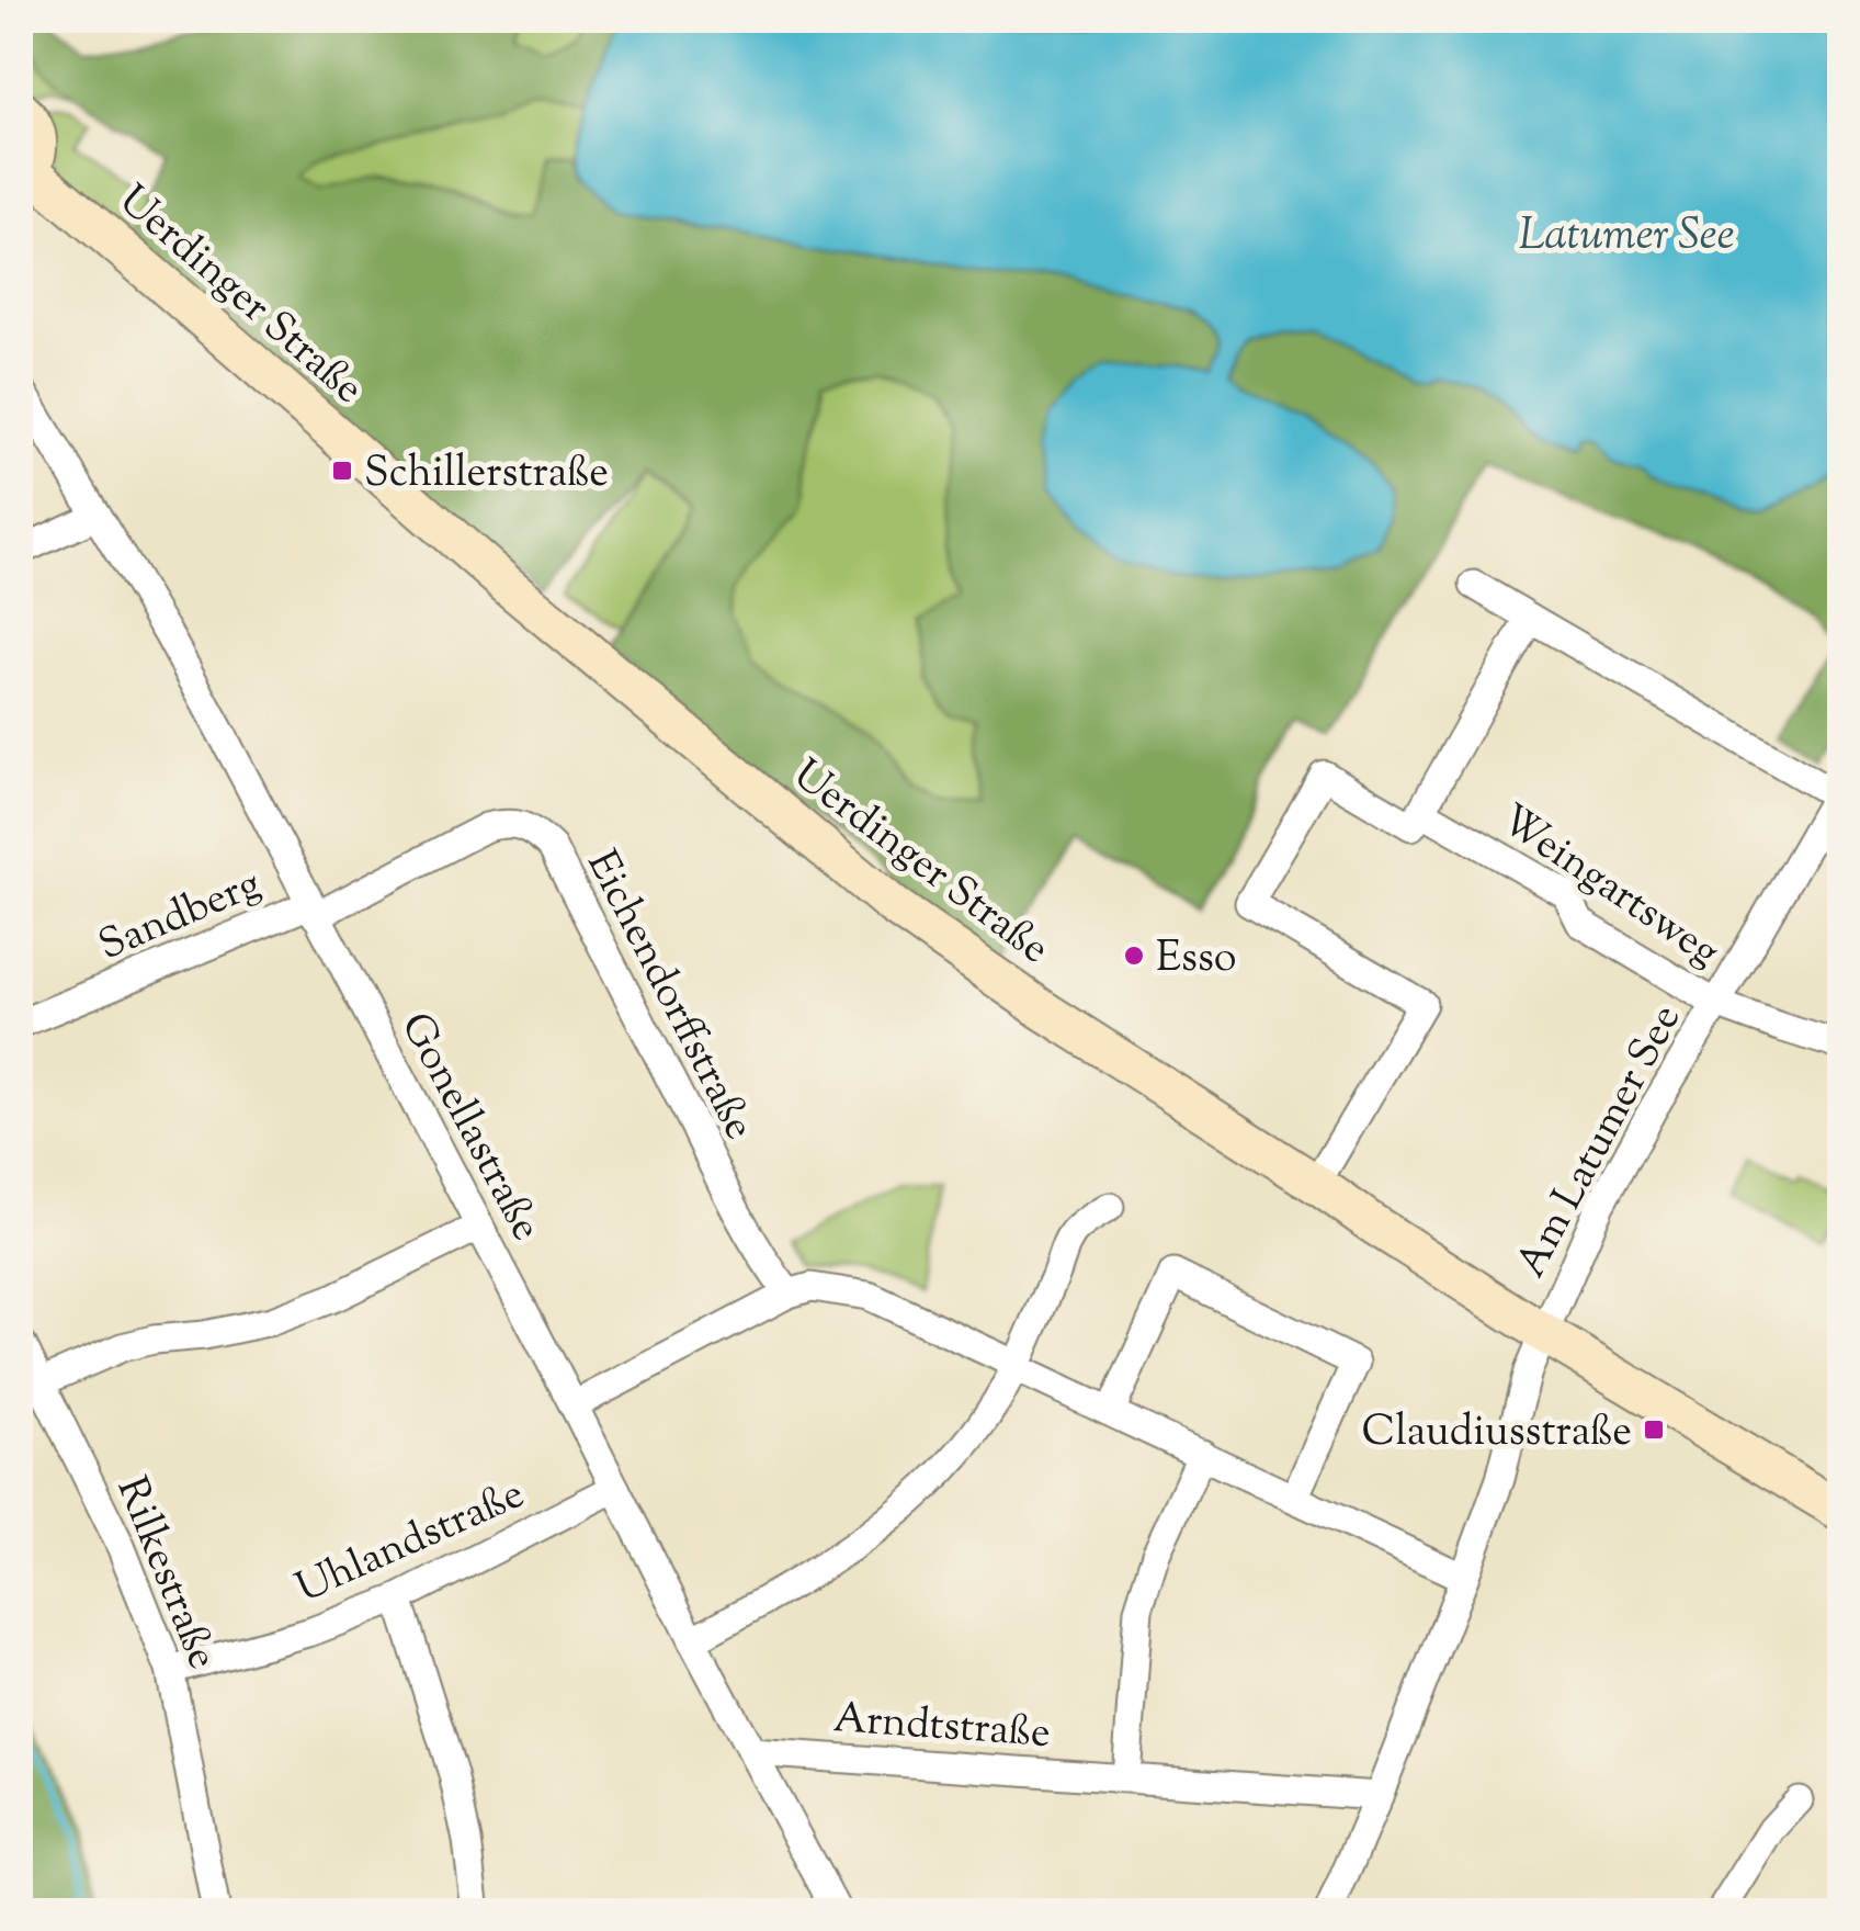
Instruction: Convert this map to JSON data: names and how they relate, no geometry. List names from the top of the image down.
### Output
{
  "streets": {
    "street": [
      "Uerdinger Straße",
      "Weingartsweg",
      "Sandberg",
      "Eichendorffstraße",
      "Gonellastraße",
      "Am Latumer See",
      "Uhlandstraße",
      "Rilkestraße",
      "Arndtstraße"
    ]
  },
  "crossings": [
    ["Uerdinger Straße", "Weingartsweg"],
    ["Uerdinger Straße", "Am Latumer See"],
    ["Weingartsweg", "Am Latumer See"],
    ["Sandberg", "Eichendorffstraße"],
    ["Sandberg", "Gonellastraße"],
    ["Eichendorffstraße", "Gonellastraße"],
    ["Gonellastraße", "Uhlandstraße"],
    ["Gonellastraße", "Arndtstraße"],
    ["Uhlandstraße", "Rilkestraße"]
  ],
  "water": ["Latumer See"],
  "places": {
    "transit": ["Schillerstraße", "Claudiusstraße"],
    "other": ["Esso"]
  }
}
